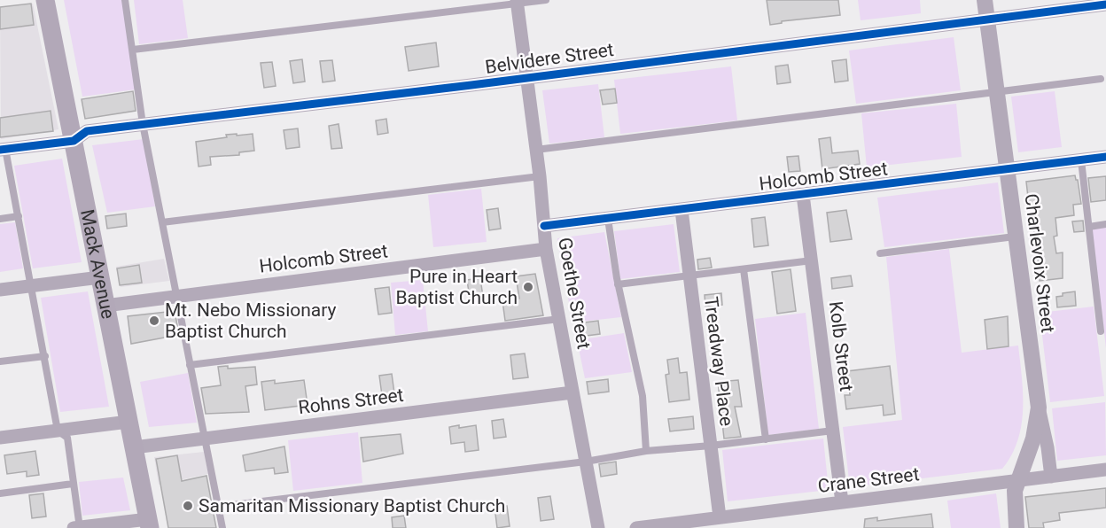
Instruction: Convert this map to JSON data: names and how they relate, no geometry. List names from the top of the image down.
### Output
{
  "streets": {
    "main road": ["Mack Avenue"],
    "street": [
      "Belvidere Street",
      "Holcomb Street",
      "Charlevoix Street",
      "Goethe Street",
      "Kolb Street",
      "Treadway Place",
      "Rohns Street",
      "Crane Street"
    ]
  },
  "crossings": [
    ["Belvidere Street", "Charlevoix Street"],
    ["Belvidere Street", "Mack Avenue"],
    ["Belvidere Street", "Goethe Street"],
    ["Holcomb Street", "Charlevoix Street"],
    ["Holcomb Street", "Mack Avenue"],
    ["Holcomb Street", "Goethe Street"],
    ["Holcomb Street", "Kolb Street"],
    ["Holcomb Street", "Treadway Place"],
    ["Charlevoix Street", "Crane Street"],
    ["Mack Avenue", "Rohns Street"],
    ["Goethe Street", "Rohns Street"],
    ["Kolb Street", "Crane Street"],
    ["Treadway Place", "Crane Street"]
  ],
  "places": ["Pure in Heart Baptist Church", "Mt. Nebo Missionary Baptist Church", "Samaritan Missionary Baptist Church"]
}
